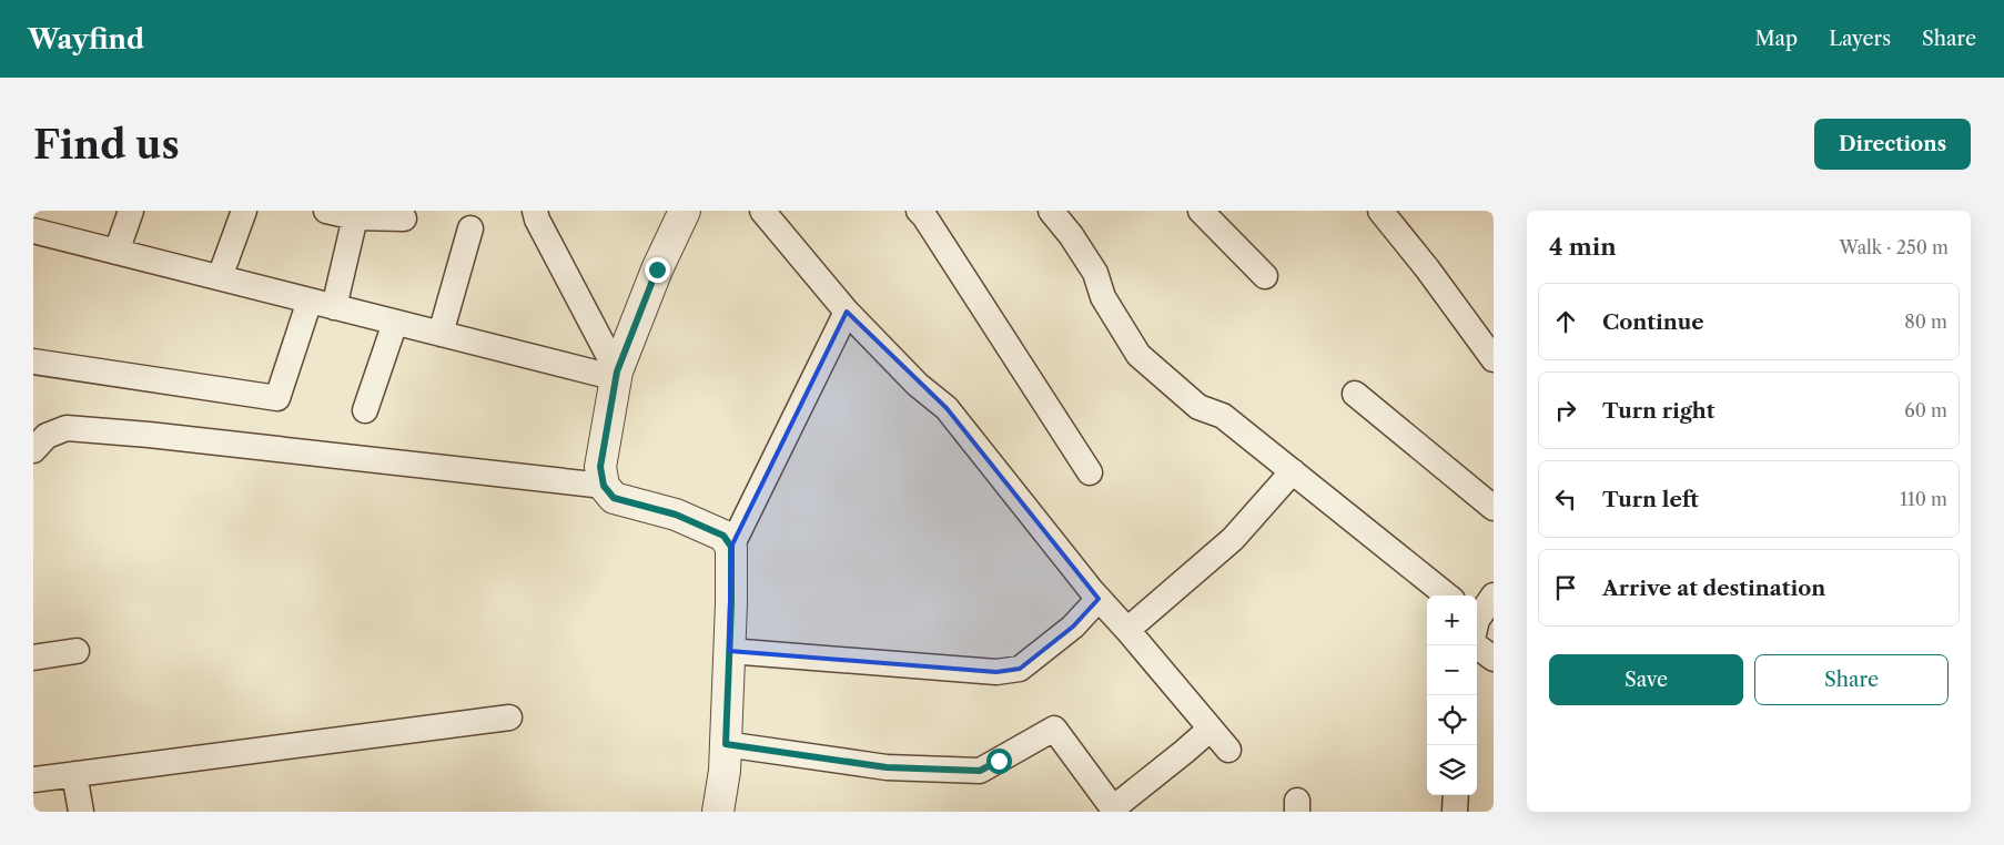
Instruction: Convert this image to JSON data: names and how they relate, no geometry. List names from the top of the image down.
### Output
{
  "page": {
    "header": "Wayfind",
    "nav": ["Map", "Layers", "Share"],
    "buttons": [
      "Directions",
      ["Save", "Share"]
    ],
    "title": "Find us",
    "heading": ["4 min", "Walk · 250 m"],
    "list": [
      ["Continue", "80 m"],
      ["Turn right", "60 m"],
      ["Turn left", "110 m"],
      "Arrive at destination"
    ],
    "map_buttons": ["+", "−"]
  }
}
